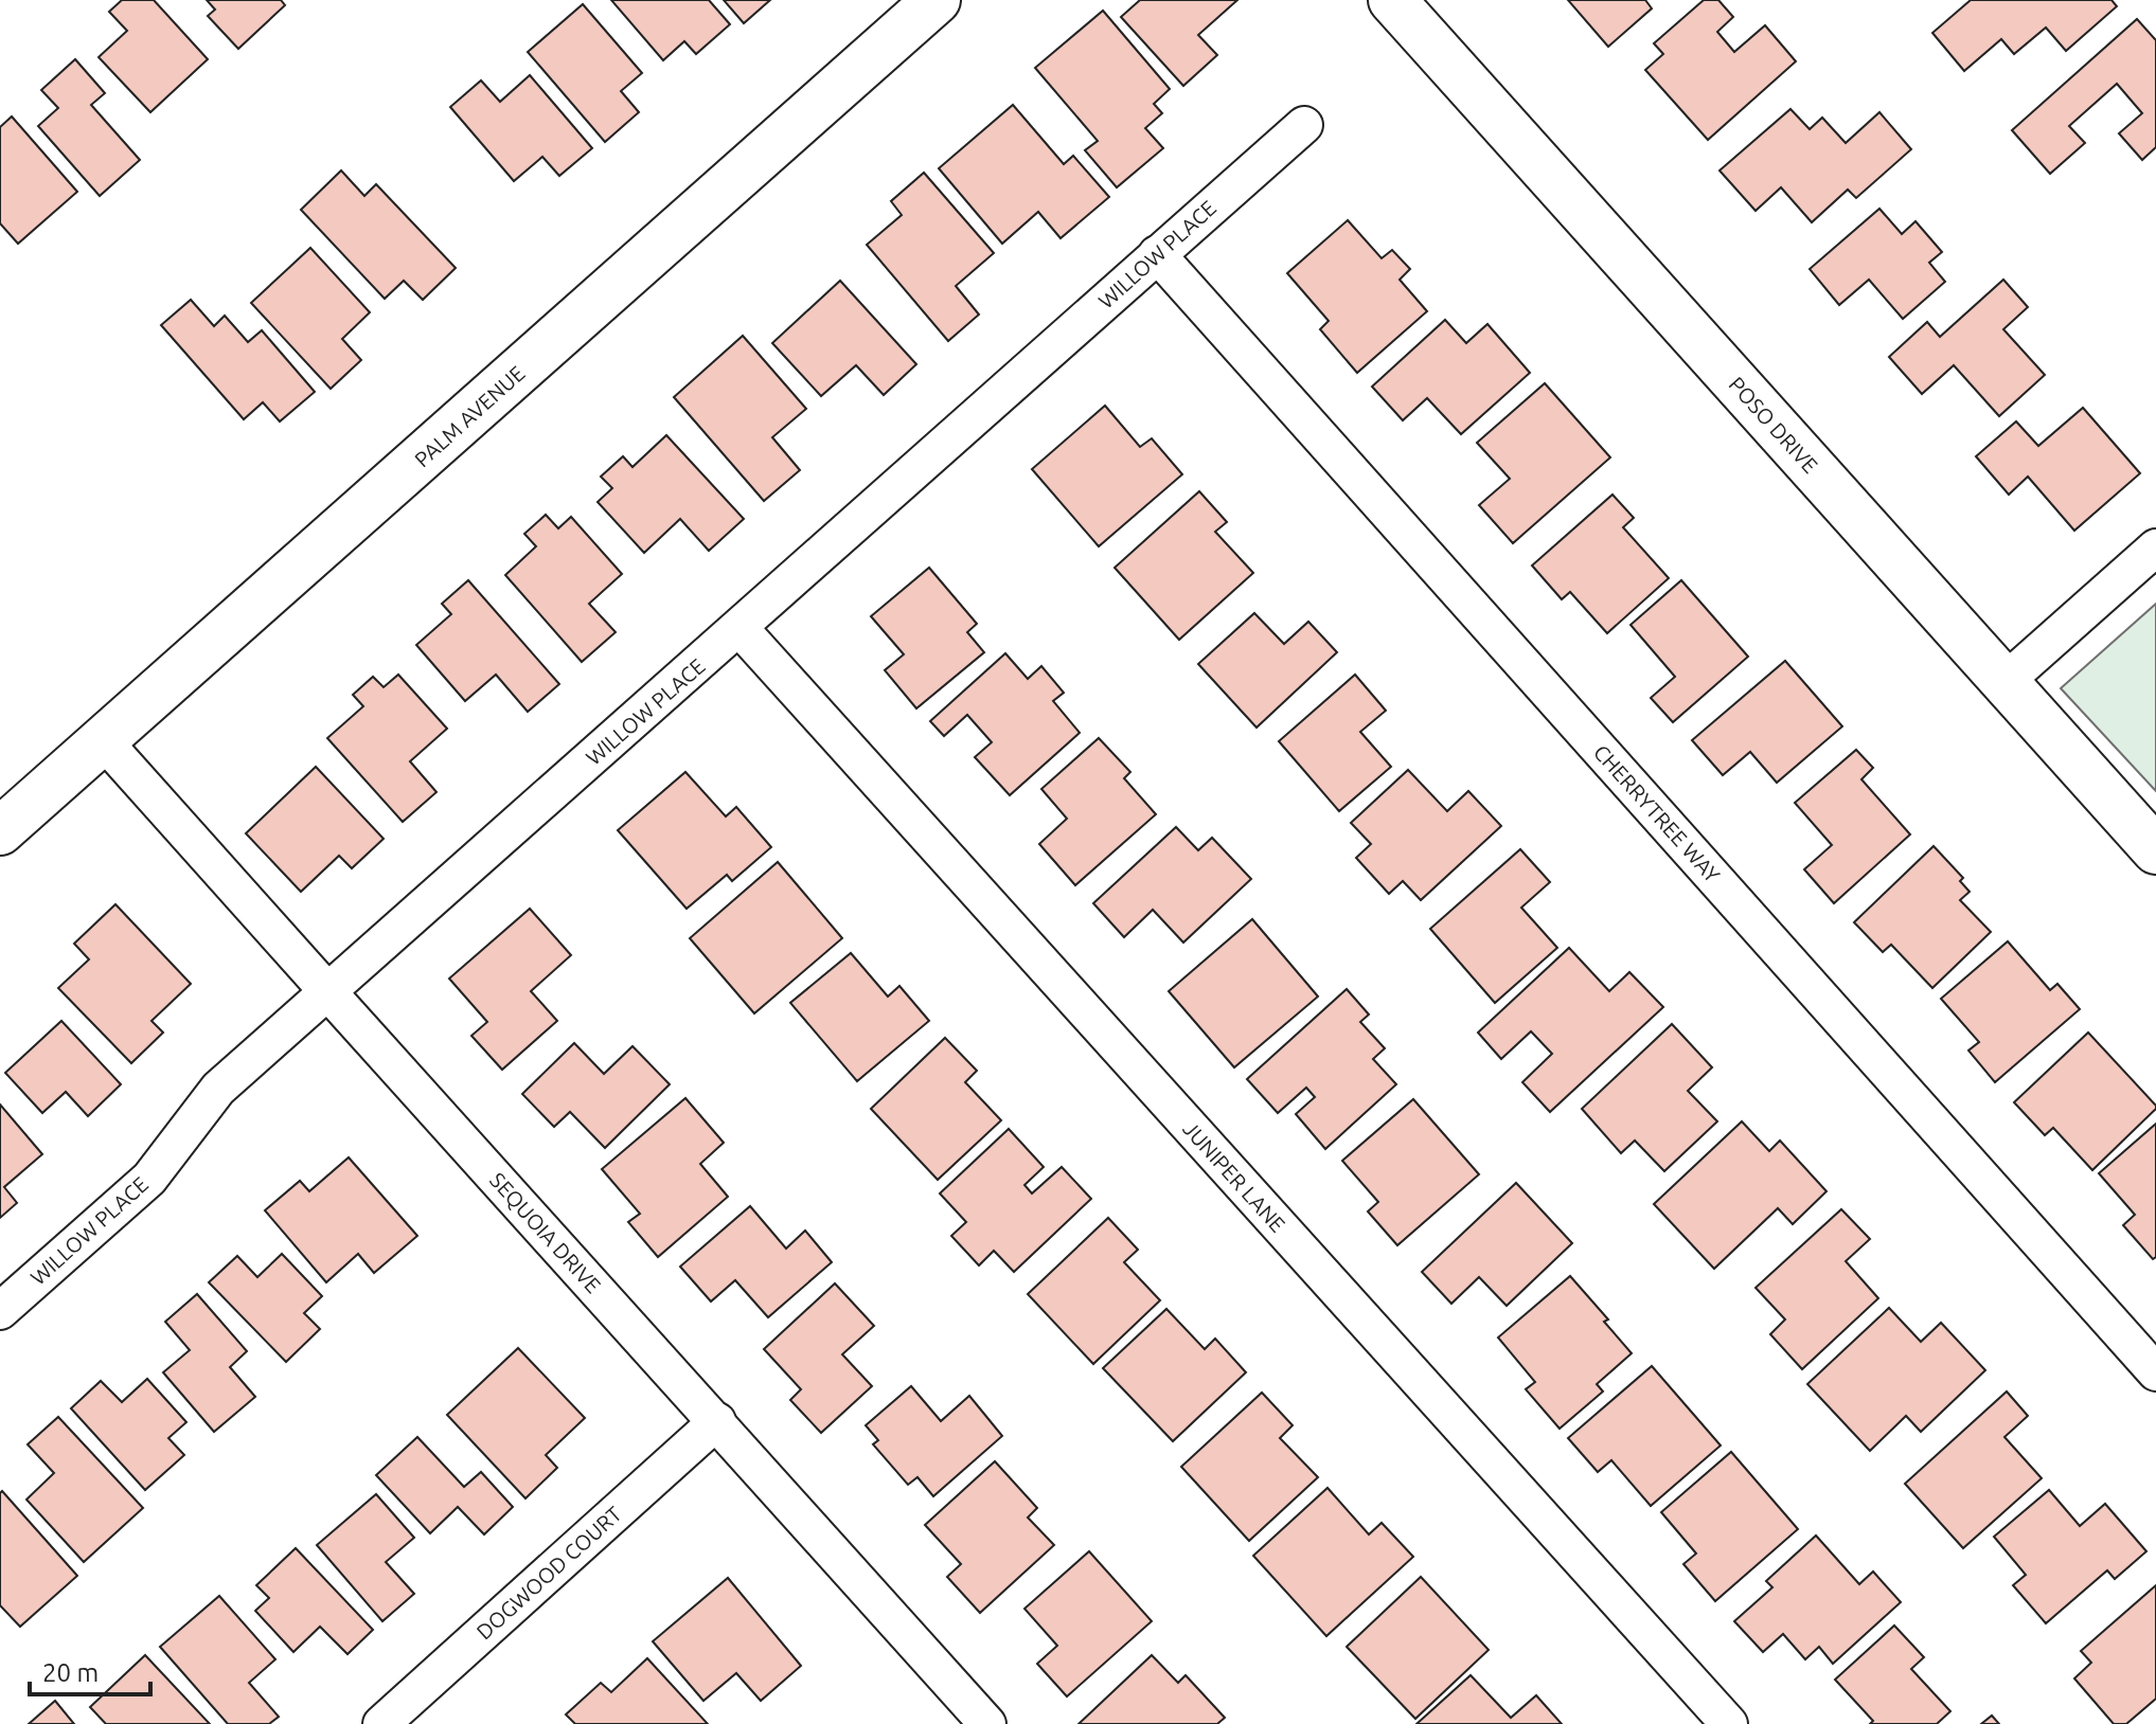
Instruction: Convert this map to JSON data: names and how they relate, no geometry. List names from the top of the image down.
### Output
{
  "streets": {
    "main road": ["PALM AVENUE", "POSO DRIVE"],
    "street": [
      "WILLOW PLACE",
      "CHERRYTREE WAY",
      "JUNIPER LANE",
      "SEQUOIA DRIVE",
      "DOGWOOD COURT"
    ]
  },
  "crossings": [
    ["WILLOW PLACE", "CHERRYTREE WAY"],
    ["WILLOW PLACE", "JUNIPER LANE"],
    ["WILLOW PLACE", "SEQUOIA DRIVE"],
    ["PALM AVENUE", "SEQUOIA DRIVE"],
    ["SEQUOIA DRIVE", "DOGWOOD COURT"]
  ],
  "scale_bar": "20 m"
}
